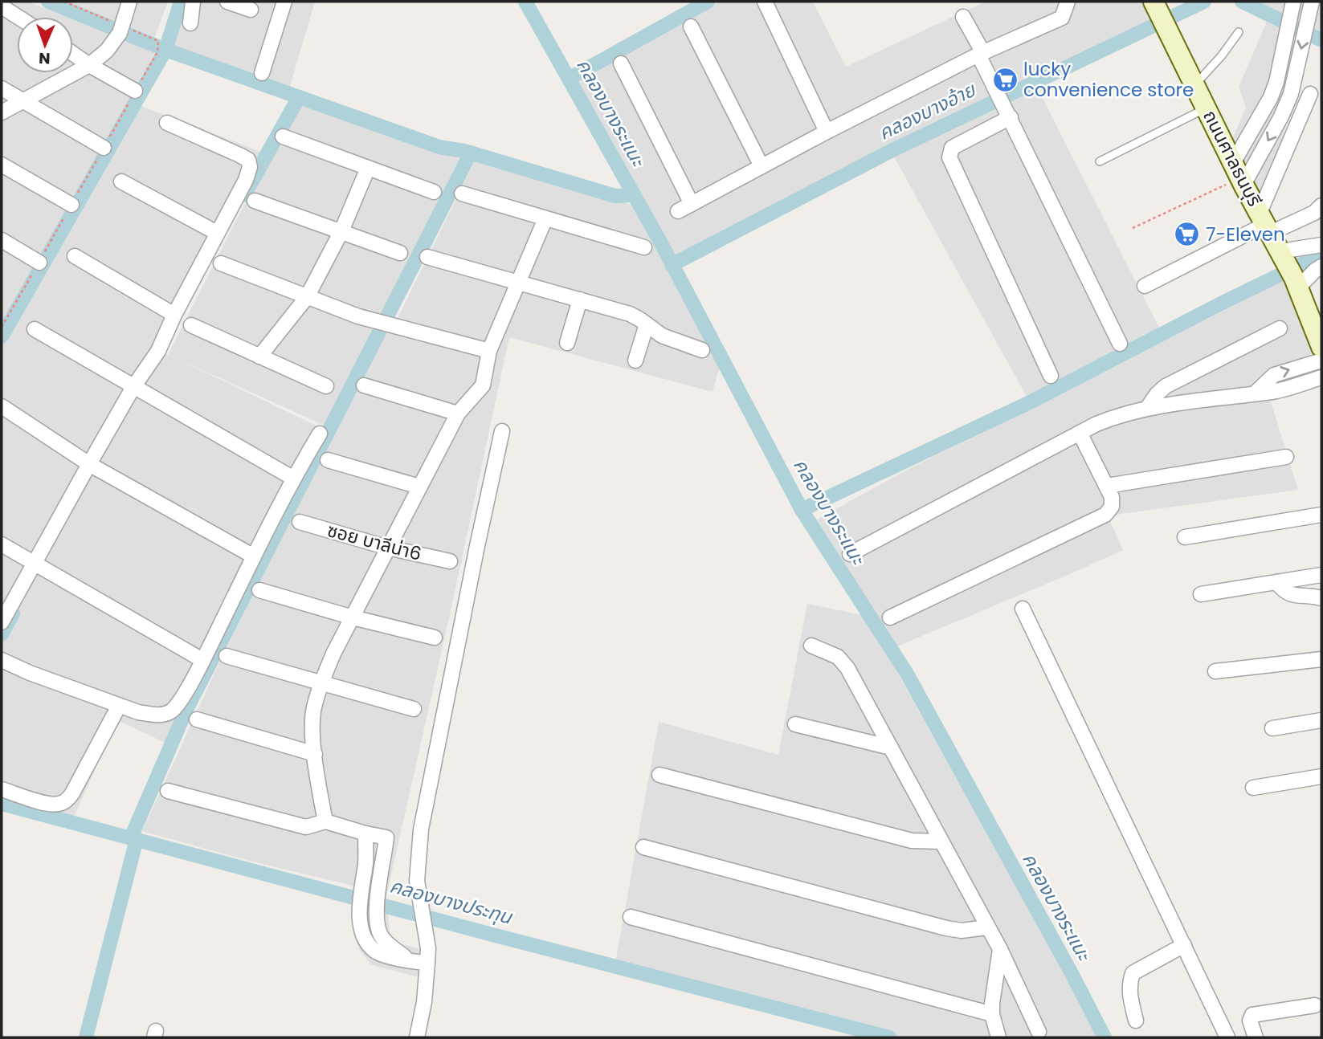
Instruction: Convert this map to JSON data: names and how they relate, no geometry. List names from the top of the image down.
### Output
{
  "streets": {
    "street": ["ถนนศาลธนบุรี", "ซอย บาลีน่า6"]
  },
  "water": ["คลองบางอ้าย", "คลองบางระแนะ", "คลองบางประทุน"],
  "places": {
    "supermarket": ["lucky convenience store", "7-Eleven"]
  },
  "north": "bottom"
}
